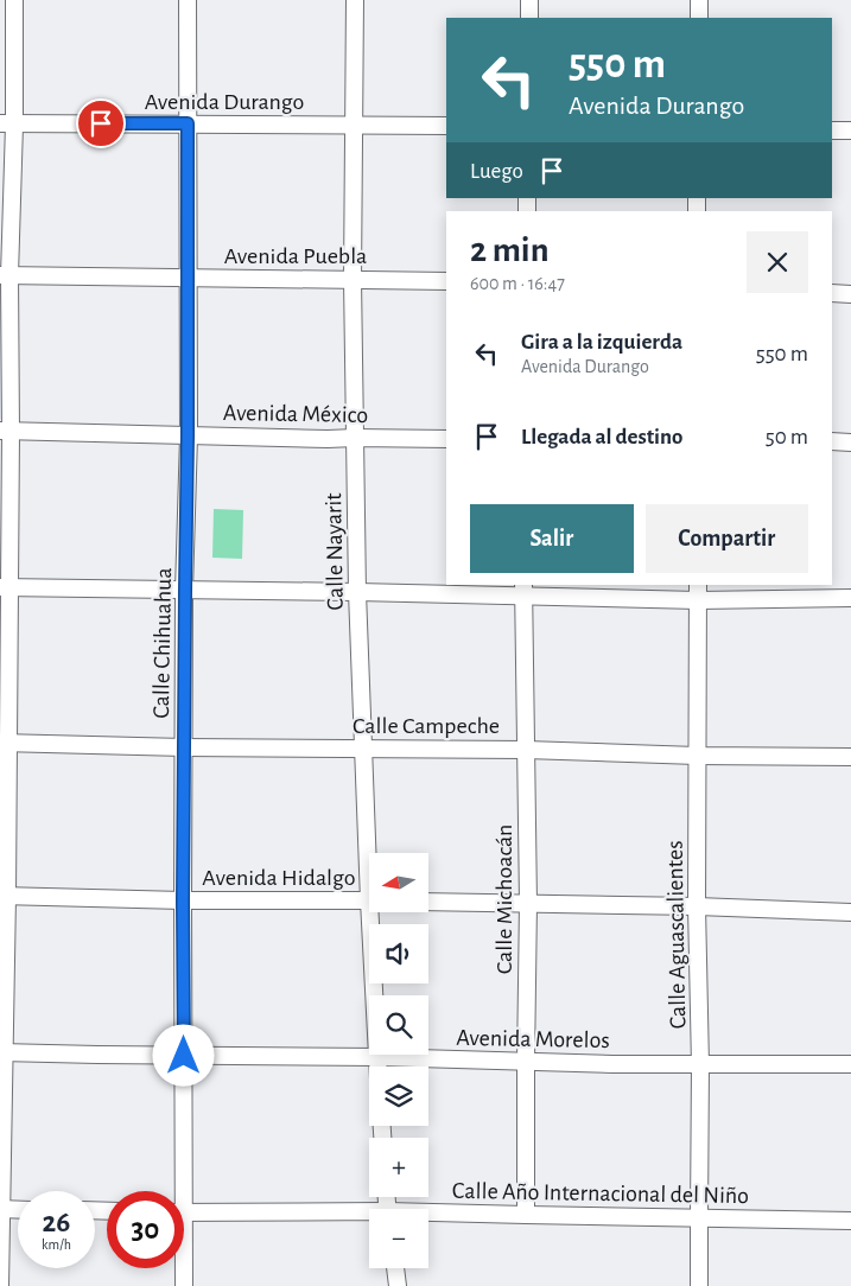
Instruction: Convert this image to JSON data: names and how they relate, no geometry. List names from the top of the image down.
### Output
{
  "streets": {
    "street": [
      "Avenida Durango",
      "Avenida Puebla",
      "Avenida México",
      "Calle Nayarit",
      "Calle Chihuahua",
      "Calle Campeche",
      "Avenida Hidalgo",
      "Calle Michoacán",
      "Calle Aguascalientes",
      "Avenida Morelos",
      "Calle Año Internacional del Niño"
    ]
  },
  "crossings": [
    ["Avenida Durango", "Calle Nayarit"],
    ["Avenida Durango", "Calle Chihuahua"],
    ["Avenida Puebla", "Calle Nayarit"],
    ["Avenida Puebla", "Calle Chihuahua"],
    ["Avenida México", "Calle Nayarit"],
    ["Avenida México", "Calle Chihuahua"],
    ["Calle Nayarit", "Calle Campeche"],
    ["Calle Nayarit", "Avenida Morelos"],
    ["Calle Chihuahua", "Calle Campeche"],
    ["Calle Chihuahua", "Avenida Hidalgo"],
    ["Calle Chihuahua", "Avenida Morelos"],
    ["Calle Campeche", "Calle Michoacán"],
    ["Calle Campeche", "Calle Aguascalientes"],
    ["Calle Michoacán", "Avenida Morelos"],
    ["Calle Michoacán", "Calle Año Internacional del Niño"],
    ["Calle Aguascalientes", "Avenida Morelos"],
    ["Calle Aguascalientes", "Calle Año Internacional del Niño"]
  ],
  "north": "left",
  "page": {
    "turn": ["550 m", "Avenida Durango"],
    "then": "Luego",
    "heading": ["2 min", "600 m · 16:47"],
    "list": [
      {
        "name": "Gira a la izquierda",
        "note": "Avenida Durango",
        "value": "550 m"
      },
      {
        "name": "Llegada al destino",
        "value": "50 m"
      }
    ],
    "buttons": ["Salir", "Compartir"],
    "map_buttons": ["+", "−"],
    "speed": "26 km/h",
    "limit": "30"
  }
}
